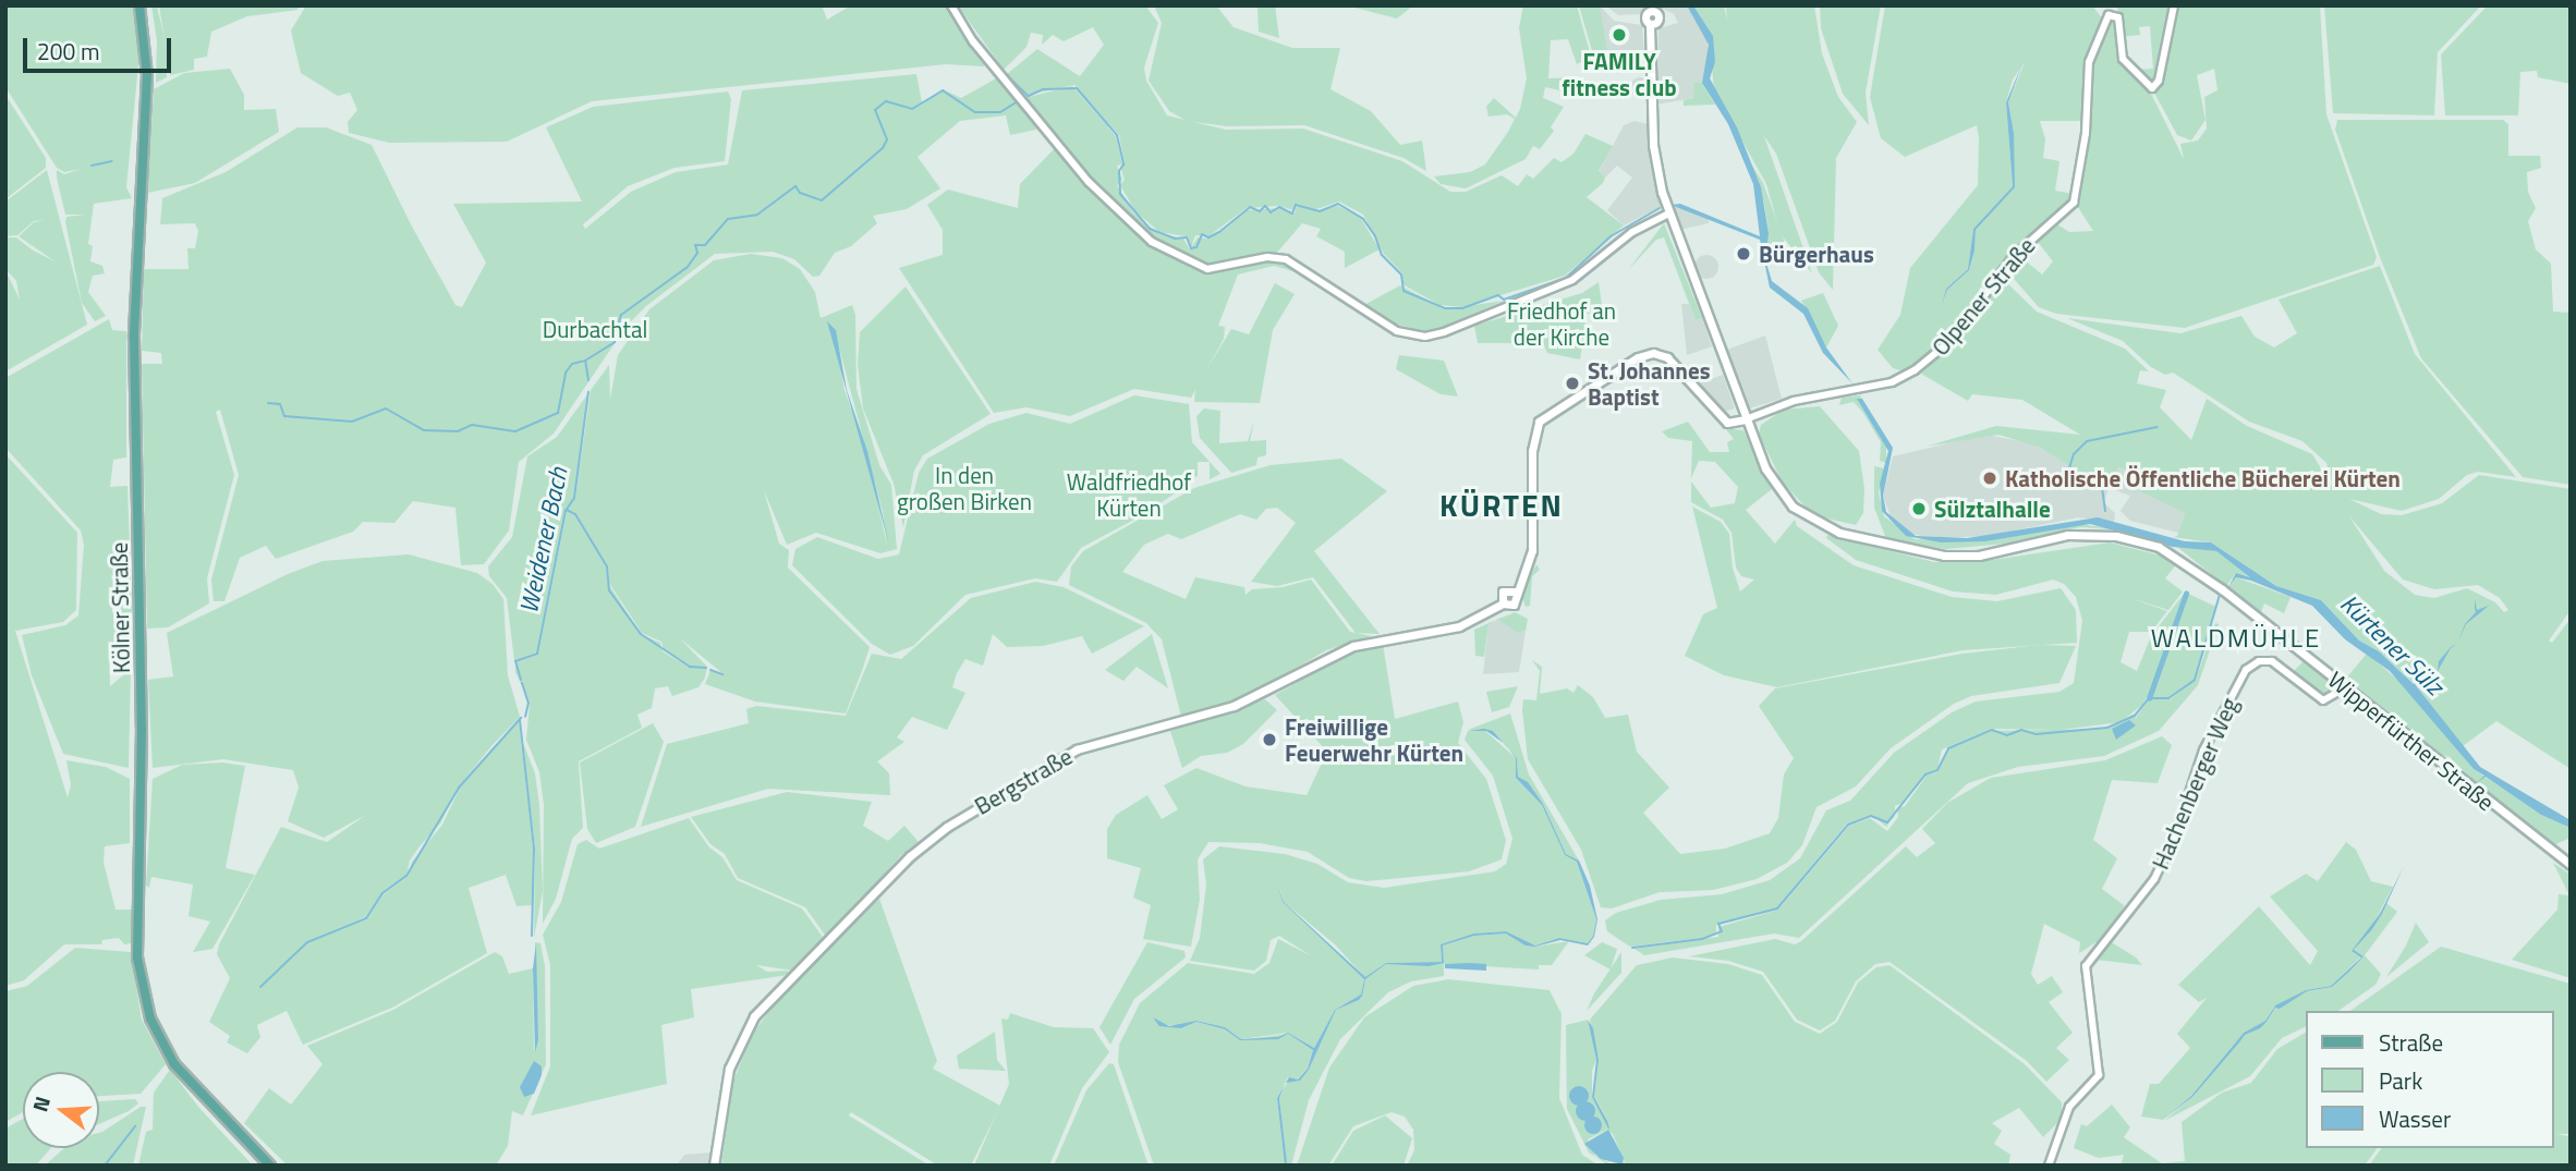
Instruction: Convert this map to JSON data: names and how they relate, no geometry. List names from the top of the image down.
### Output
{
  "streets": {
    "main road": ["Kölner Straße", "Wipperfürther Straße", "Bergstraße"],
    "street": ["Olpener Straße", "Hachenberger Weg"]
  },
  "crossings": [
    ["Olpener Straße", "Wipperfürther Straße"],
    ["Olpener Straße", "Bergstraße"],
    ["Wipperfürther Straße", "Bergstraße"],
    ["Wipperfürther Straße", "Hachenberger Weg"]
  ],
  "districts": ["KÜRTEN", "WALDMÜHLE"],
  "water": ["Weidener Bach", "Kürtener Sülz"],
  "parks": [
    "Friedhof an der Kirche",
    "Durbachtal",
    "In den großen Birken",
    "Waldfriedhof Kürten"
  ],
  "places": [
    "FAMILY fitness club",
    "Bürgerhaus",
    "St. Johannes Baptist",
    "Katholische Öffentliche Bücherei Kürten",
    "Sülztalhalle",
    "Freiwillige Feuerwehr Kürten"
  ],
  "legend": ["Straße", "Park", "Wasser"],
  "scale_bar": "200 m",
  "north": "left"
}
